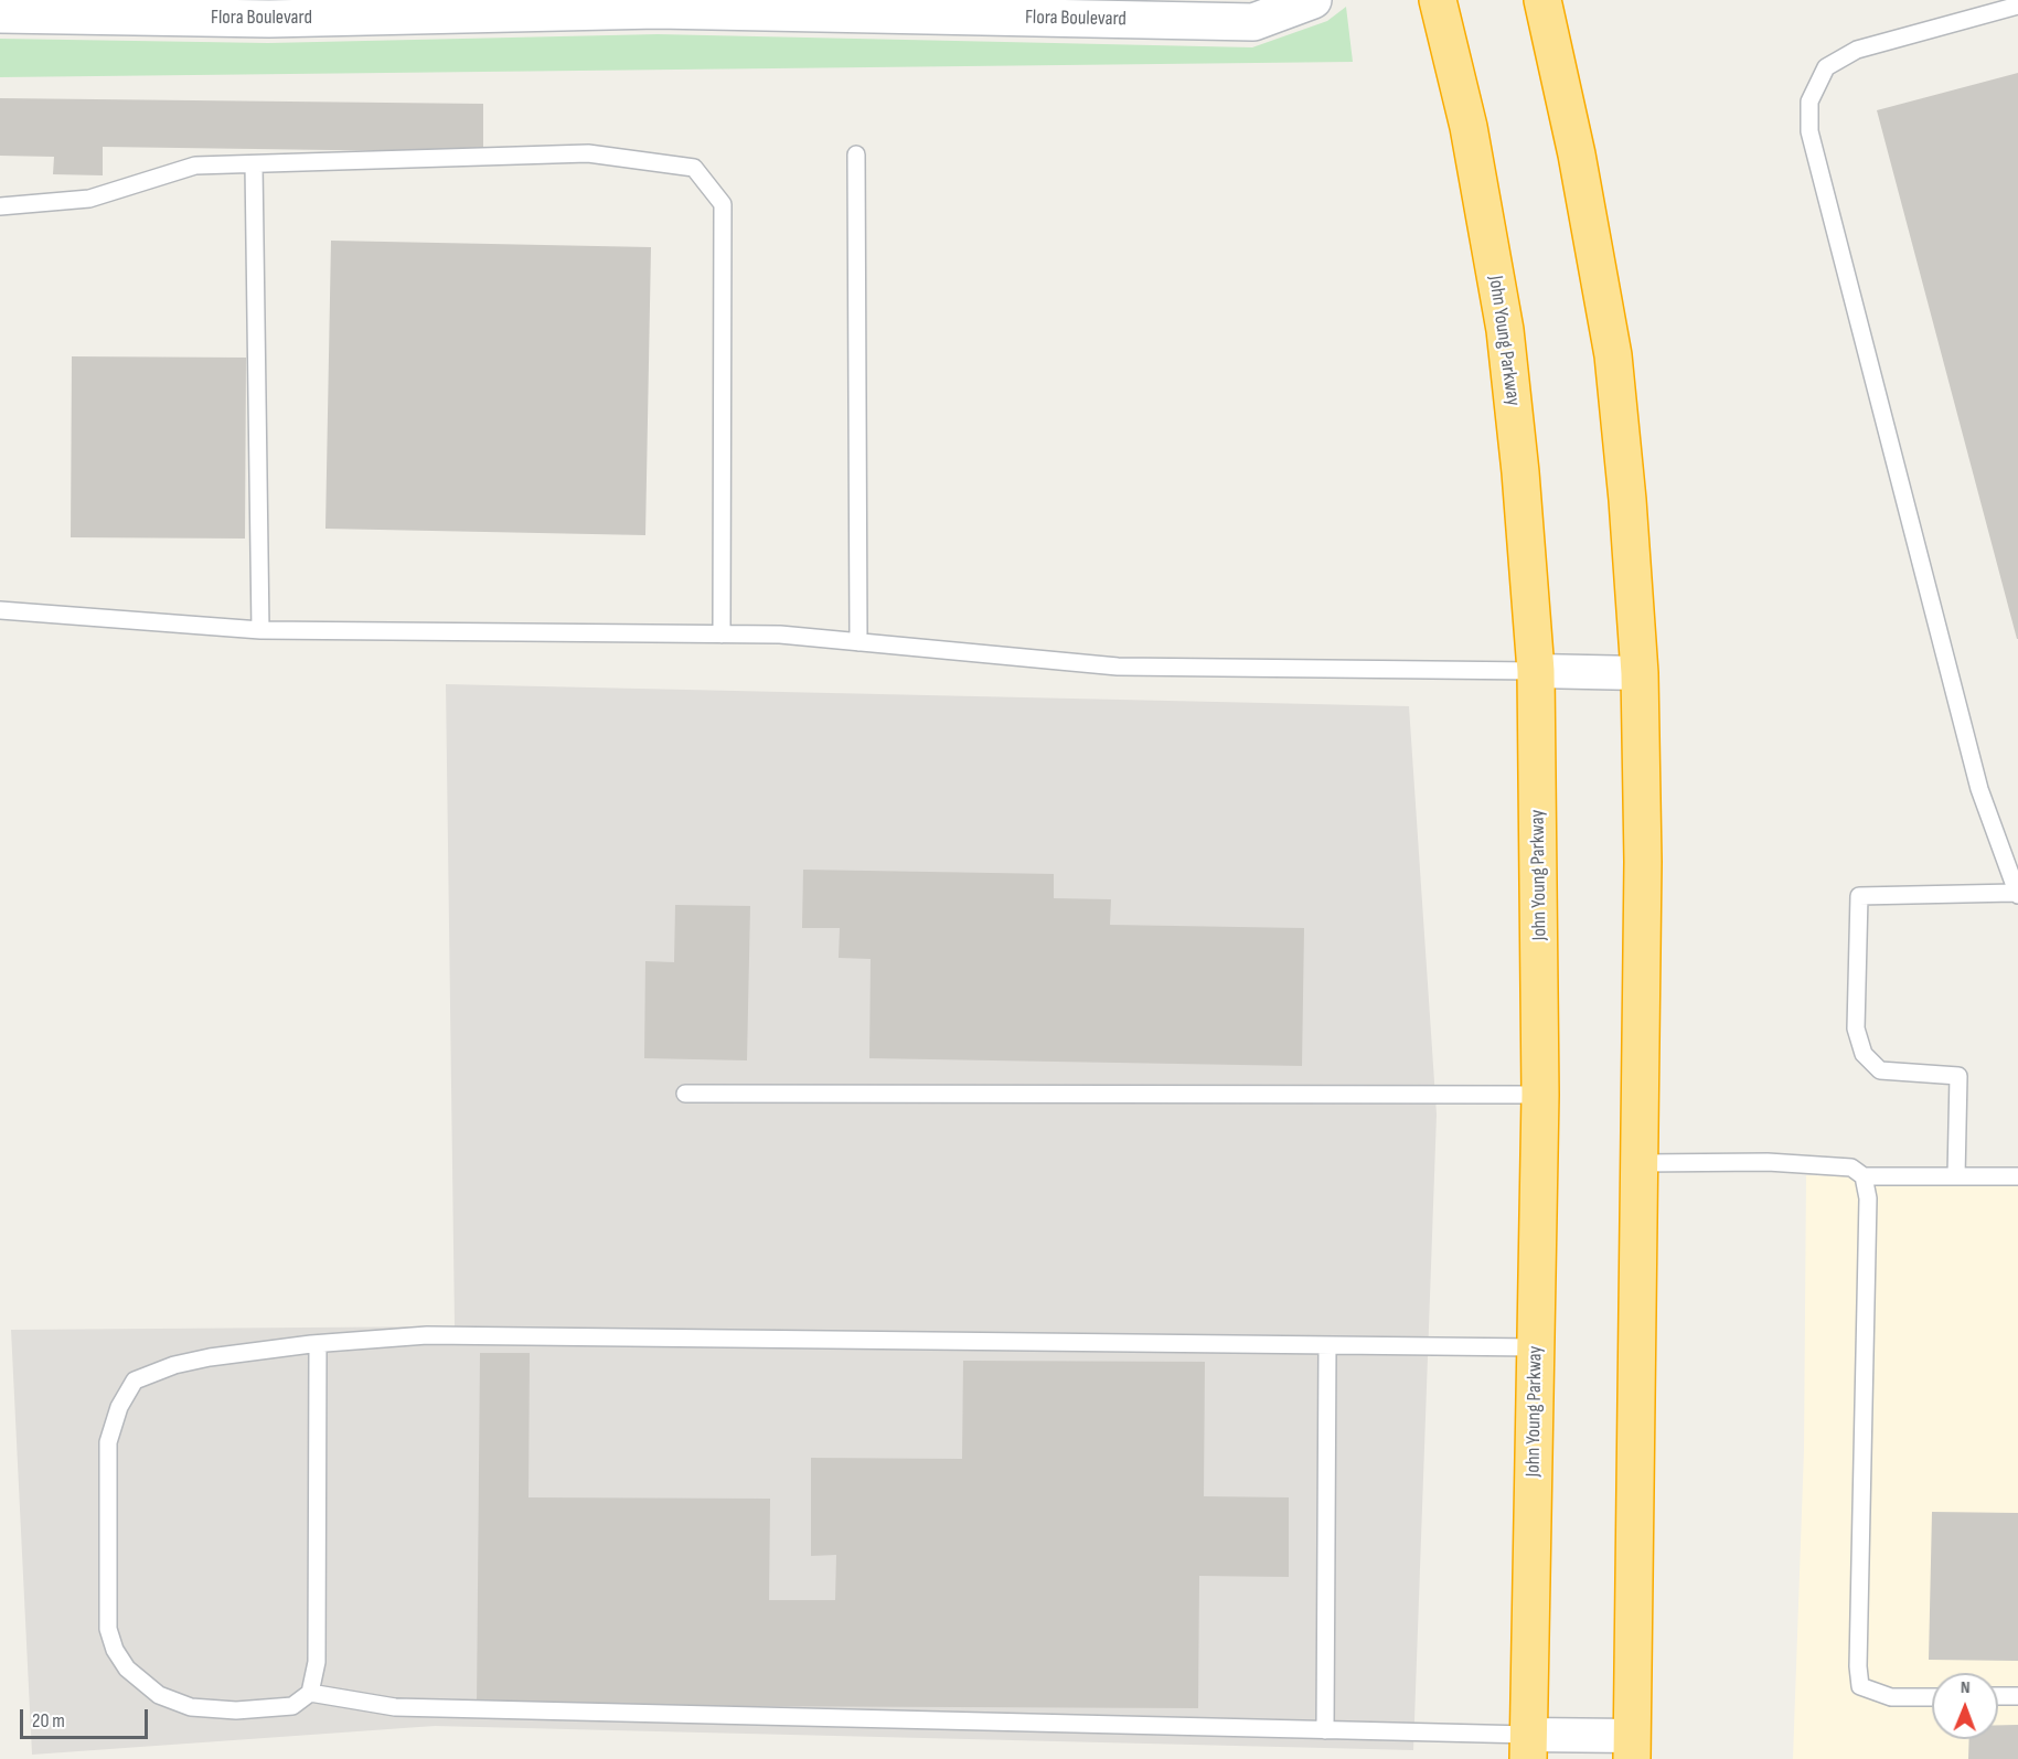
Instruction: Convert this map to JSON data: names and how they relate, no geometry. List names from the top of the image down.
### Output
{
  "streets": {
    "highway": ["John Young Parkway"],
    "street": ["Flora Boulevard"]
  },
  "scale_bar": "20 m",
  "north": "top"
}
